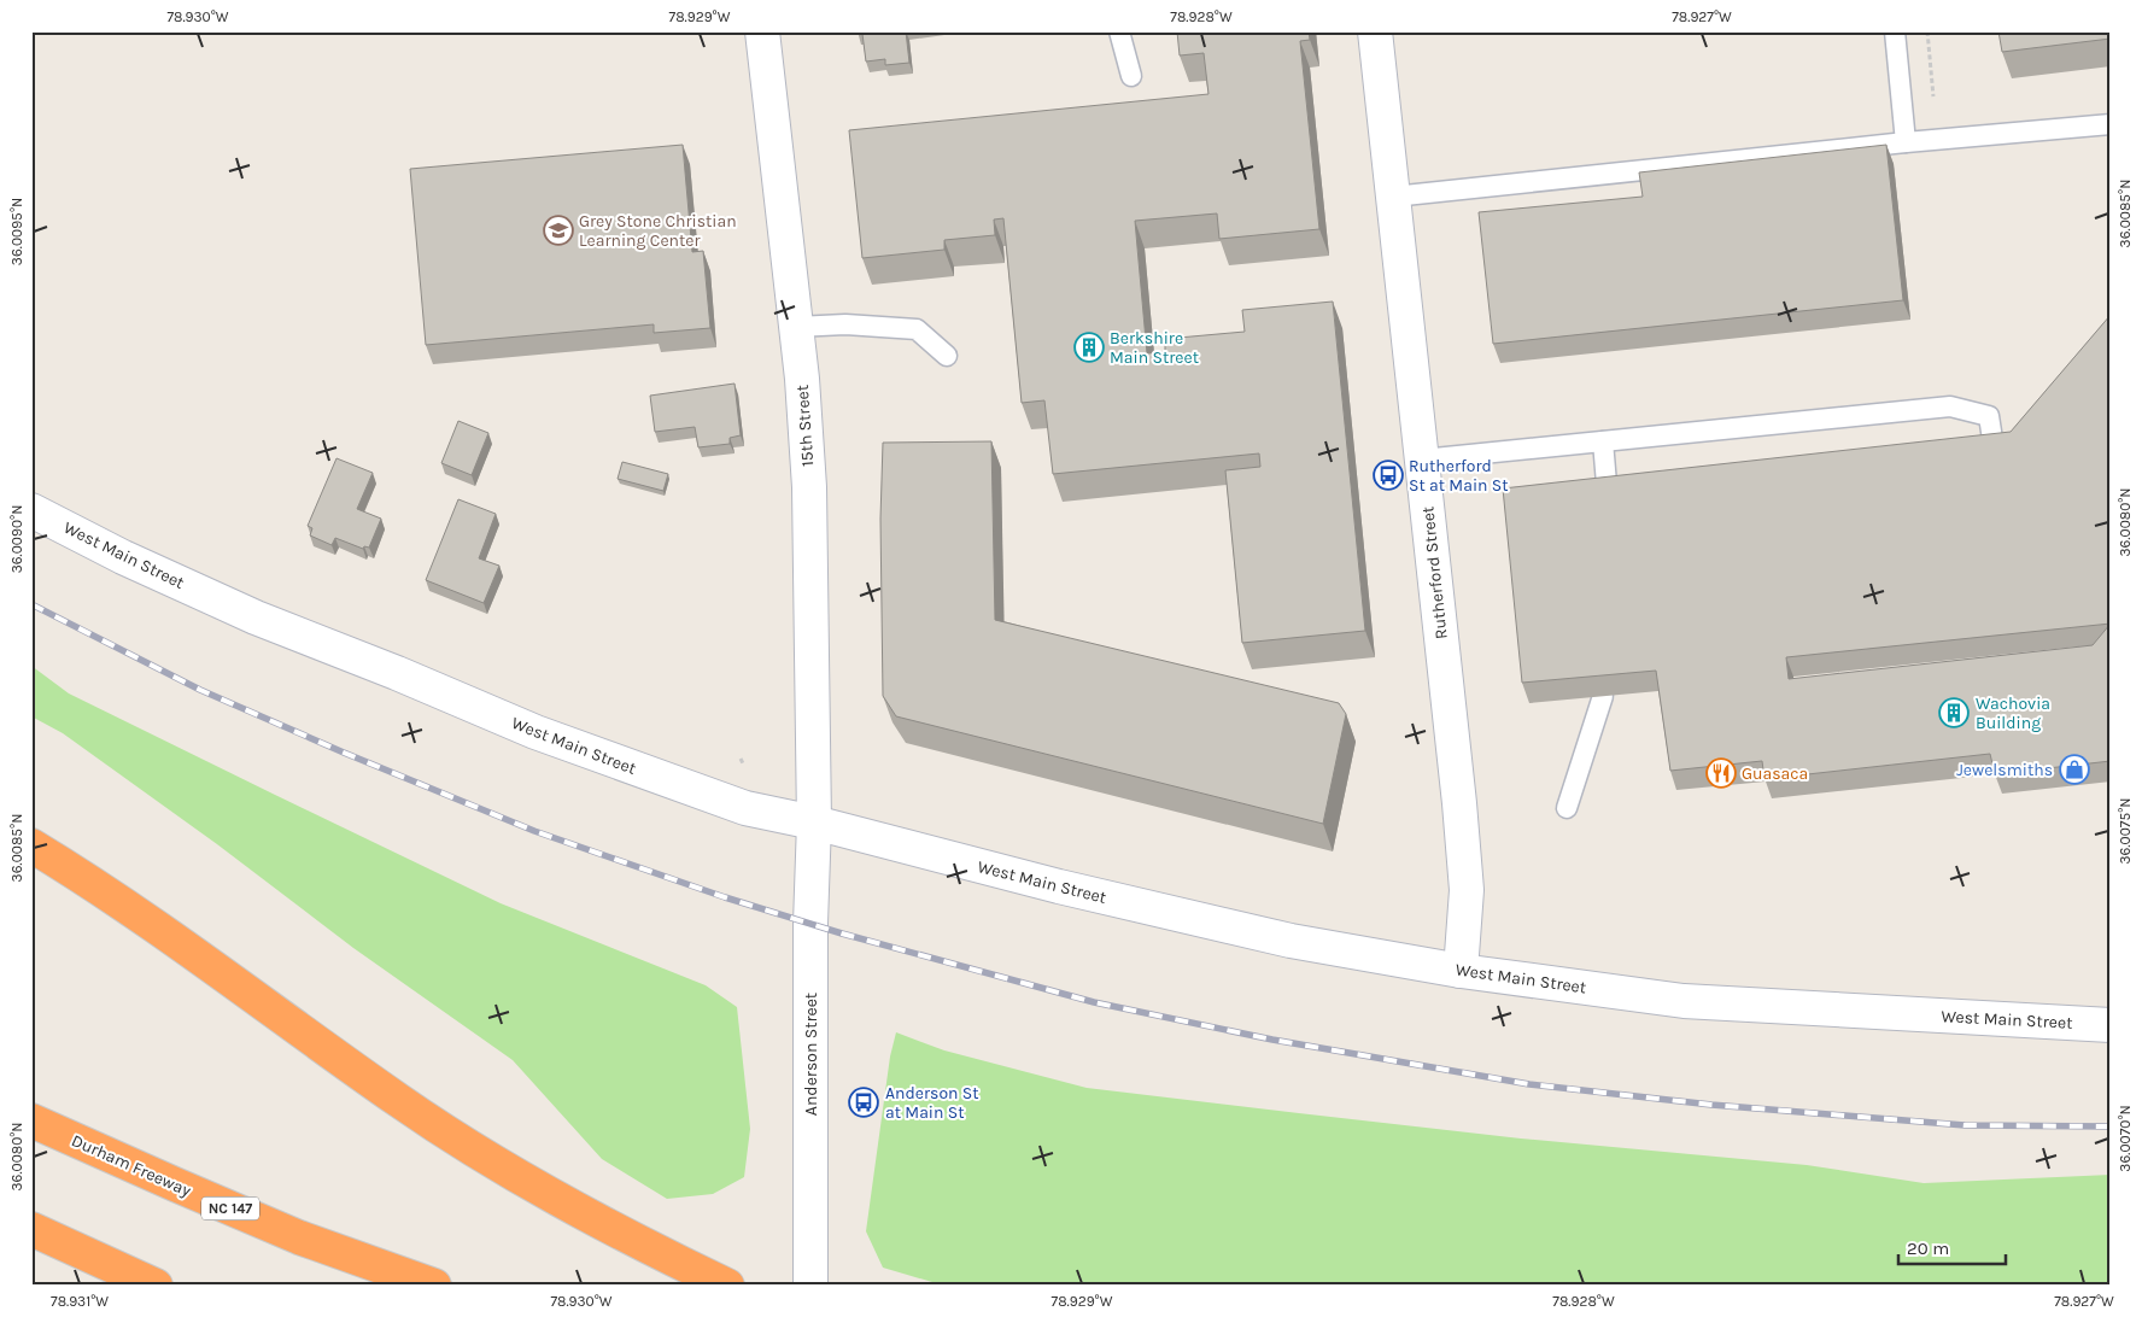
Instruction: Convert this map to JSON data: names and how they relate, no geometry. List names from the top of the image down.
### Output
{
  "streets": {
    "highway": ["Durham Freeway", "NC 147"],
    "street": [
      "15th Street",
      "West Main Street",
      "Rutherford Street",
      "Anderson Street"
    ]
  },
  "crossings": [
    ["15th Street", "West Main Street"],
    ["15th Street", "Anderson Street"],
    ["West Main Street", "Rutherford Street"],
    ["West Main Street", "Anderson Street"]
  ],
  "places": {
    "school or university": ["Grey Stone Christian Learning Center"],
    "building": ["Berkshire Main Street", "Wachovia Building"],
    "bus stop": ["Rutherford St at Main St", "Anderson St at Main St"],
    "shop": ["Jewelsmiths"],
    "restaurant": ["Guasaca"]
  },
  "scale_bar": "20 m",
  "coordinates": [
    "78.930°W",
    "78.929°W",
    "78.928°W",
    "78.927°W",
    "36.0085°N",
    "36.0095°N",
    "36.0080°N",
    "36.0090°N",
    "36.0075°N",
    "36.0070°N",
    "78.931°W"
  ]
}
